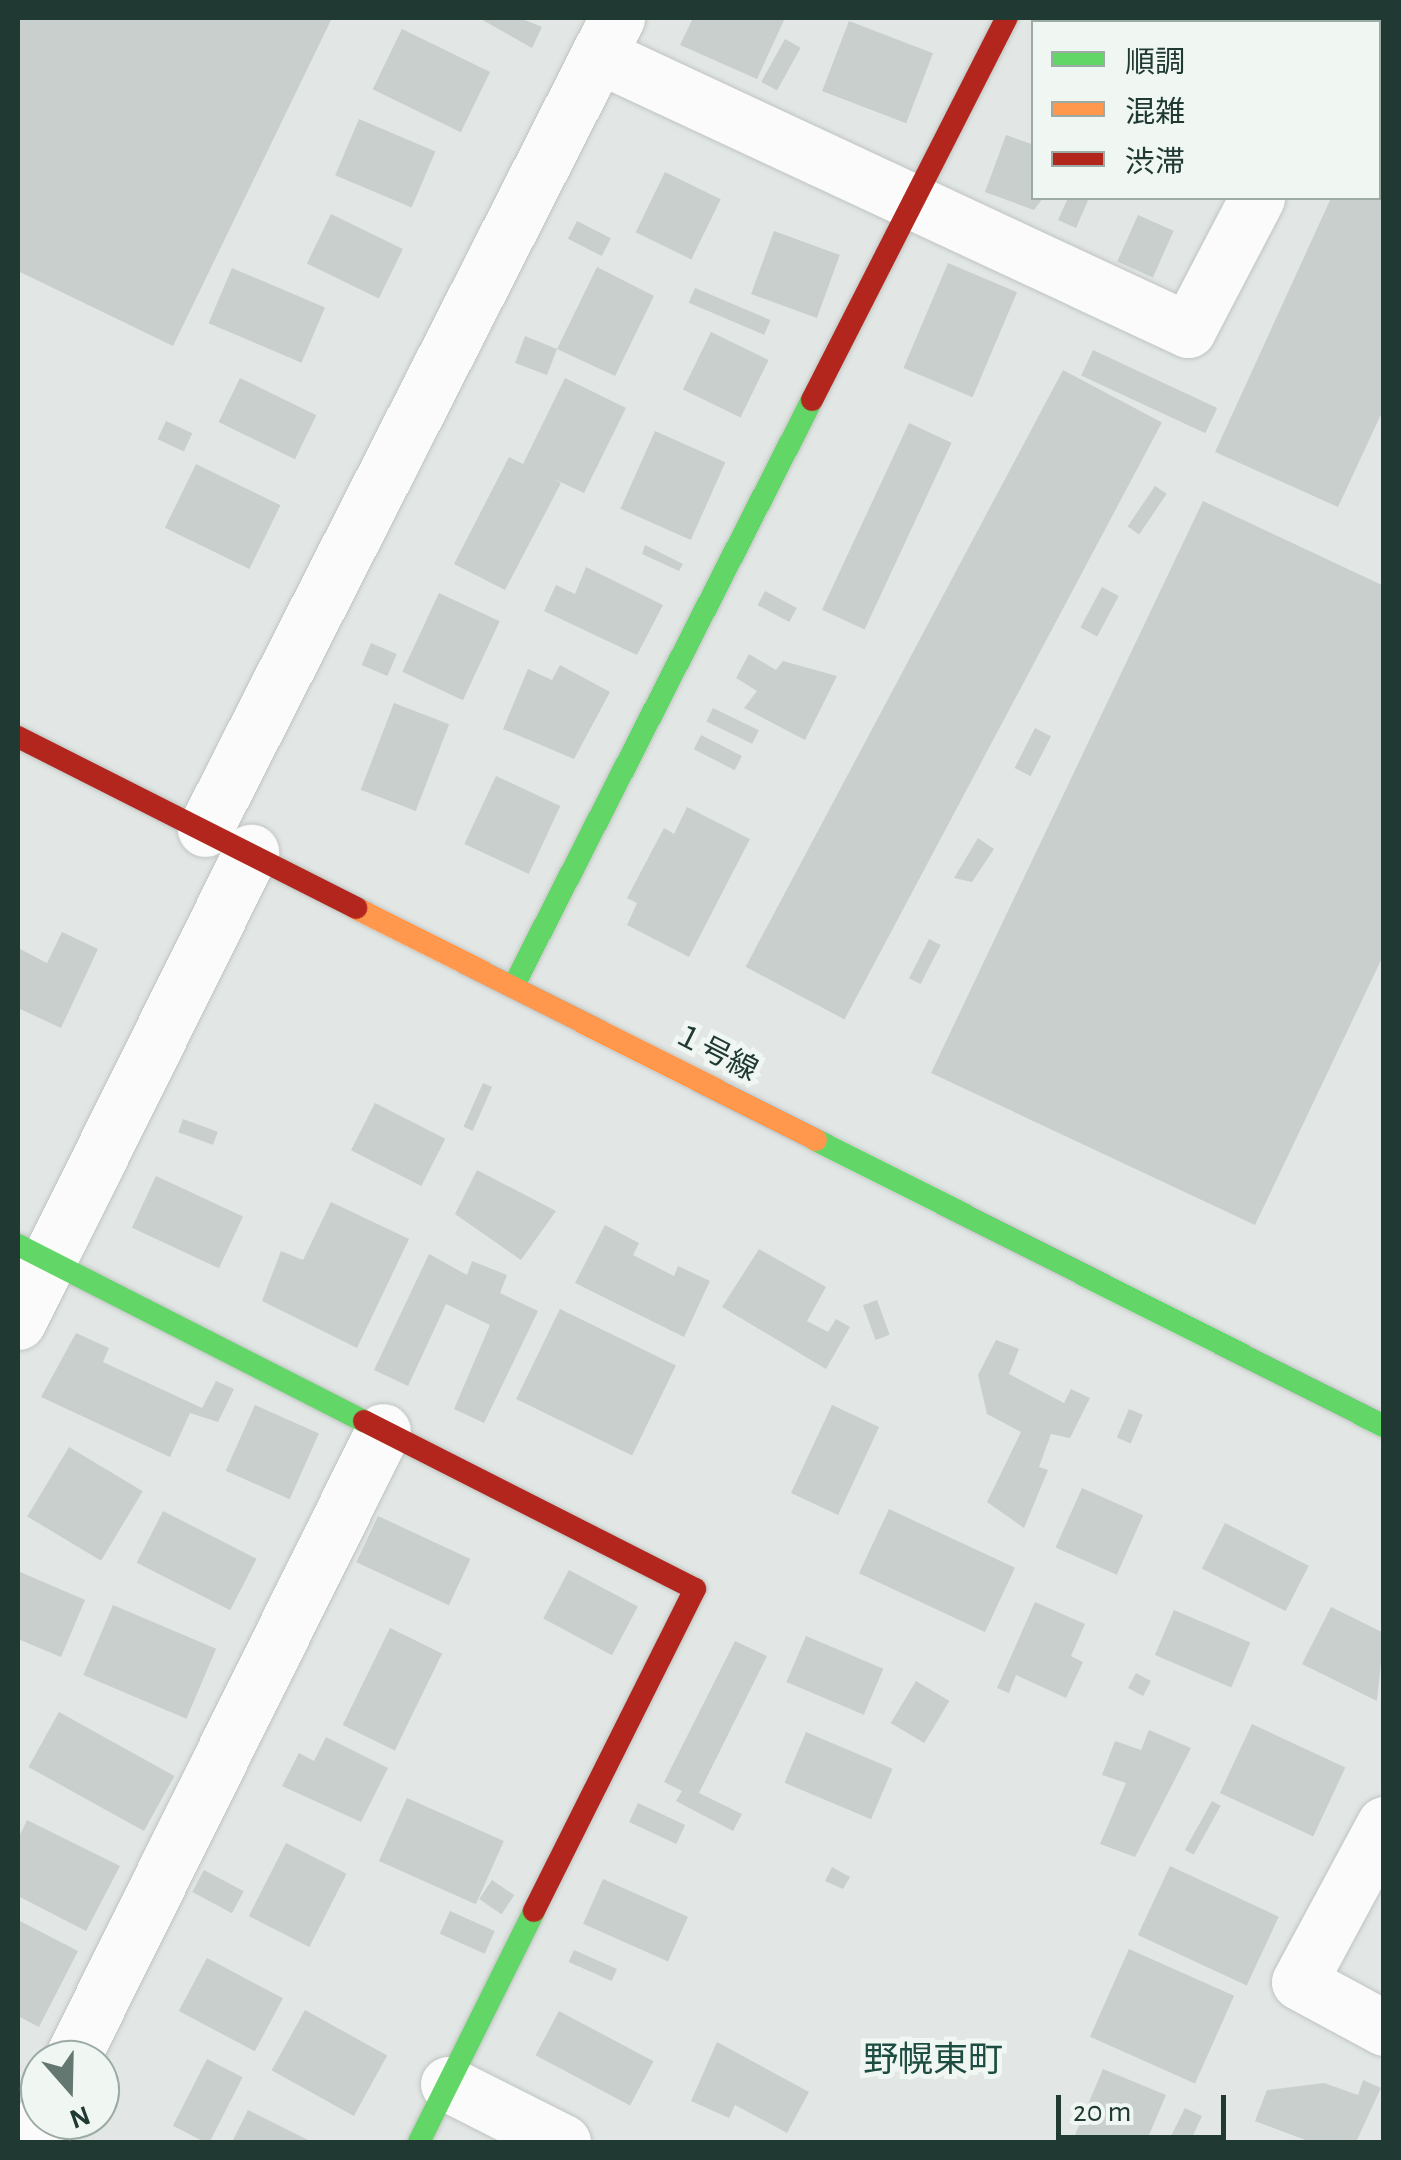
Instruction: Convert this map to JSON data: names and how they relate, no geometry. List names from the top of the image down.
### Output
{
  "streets": {
    "street": ["１号線"]
  },
  "districts": ["野幌東町"],
  "legend": ["順調", "混雑", "渋滞"],
  "scale_bar": "20 m",
  "north": "bottom"
}
